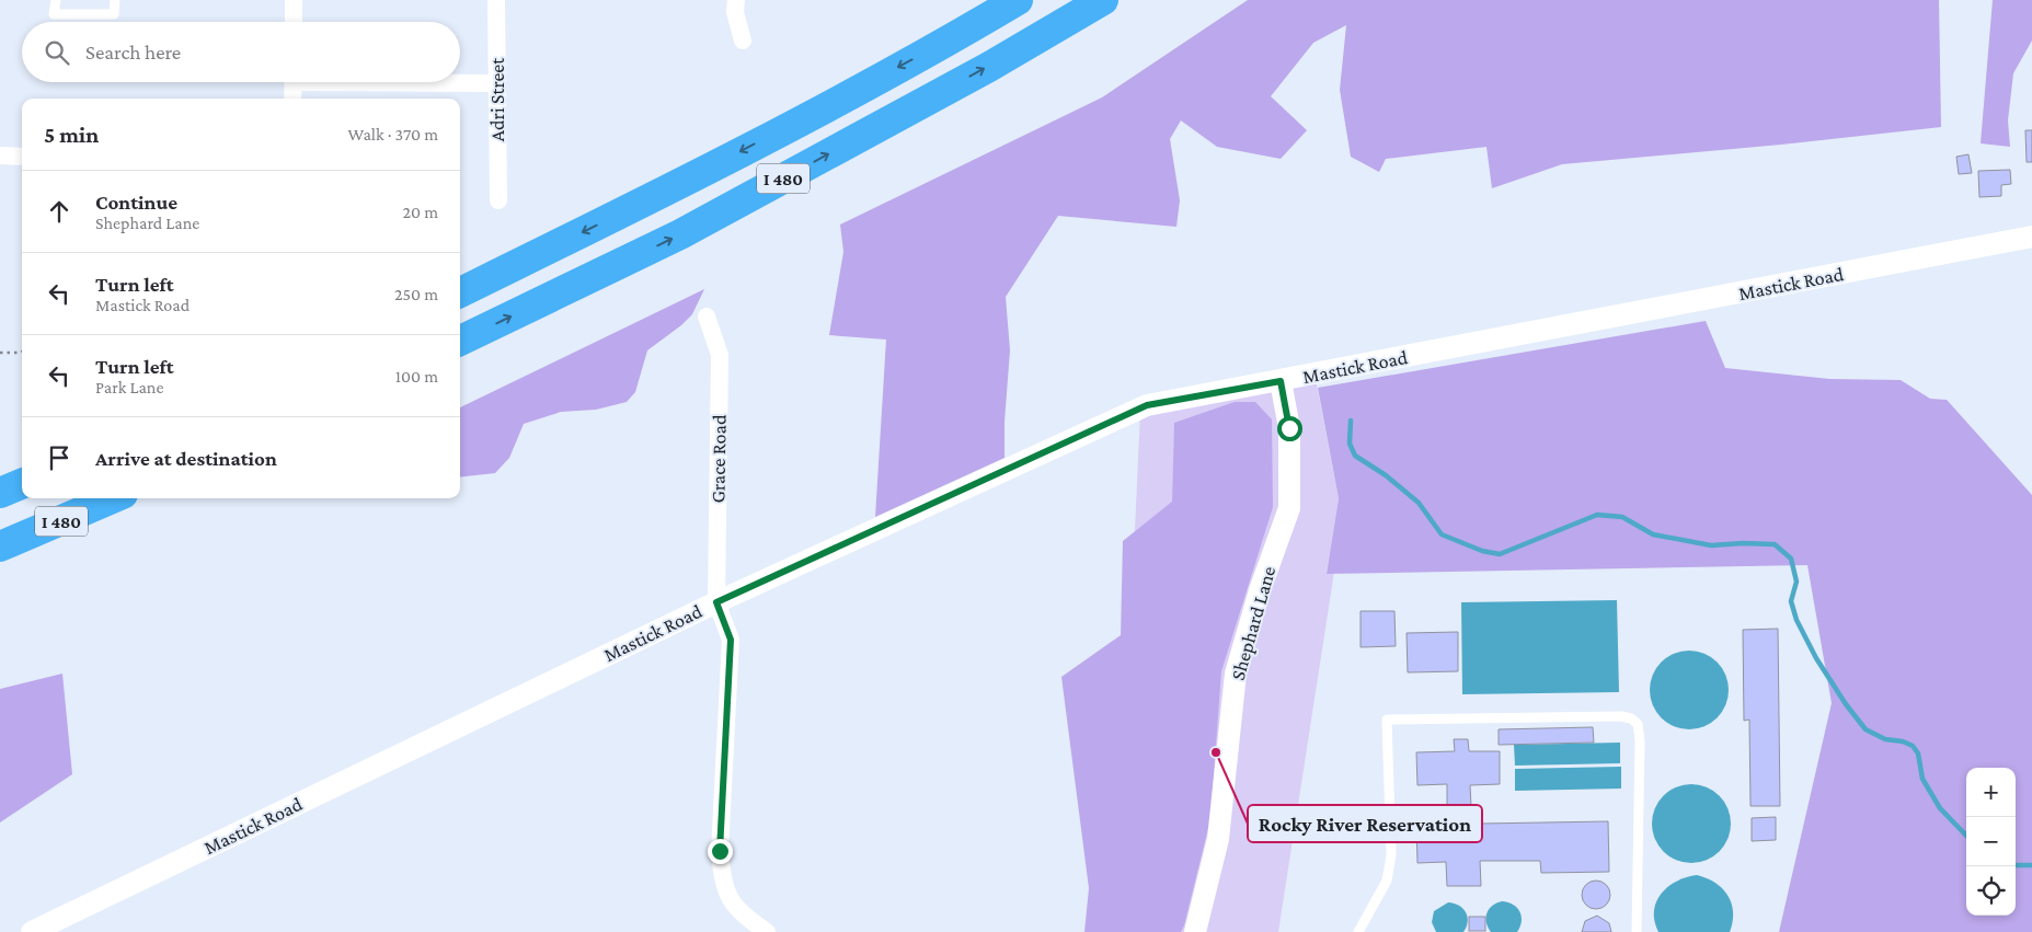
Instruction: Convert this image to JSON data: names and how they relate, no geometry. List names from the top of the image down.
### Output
{
  "streets": {
    "highway": ["I 480"],
    "street": [
      "Adri Street",
      "Mastick Road",
      "Grace Road",
      "Shephard Lane"
    ]
  },
  "crossings": [
    ["Mastick Road", "Grace Road"],
    ["Mastick Road", "Shephard Lane"]
  ],
  "places": ["Rocky River Reservation"],
  "page": {
    "search": "Search here",
    "heading": ["5 min", "Walk · 370 m"],
    "list": [
      ["Continue", "Shephard Lane", "20 m"],
      ["Turn left", "Mastick Road", "250 m"],
      ["Turn left", "Park Lane", "100 m"],
      "Arrive at destination"
    ],
    "map_buttons": ["+", "−"]
  }
}
